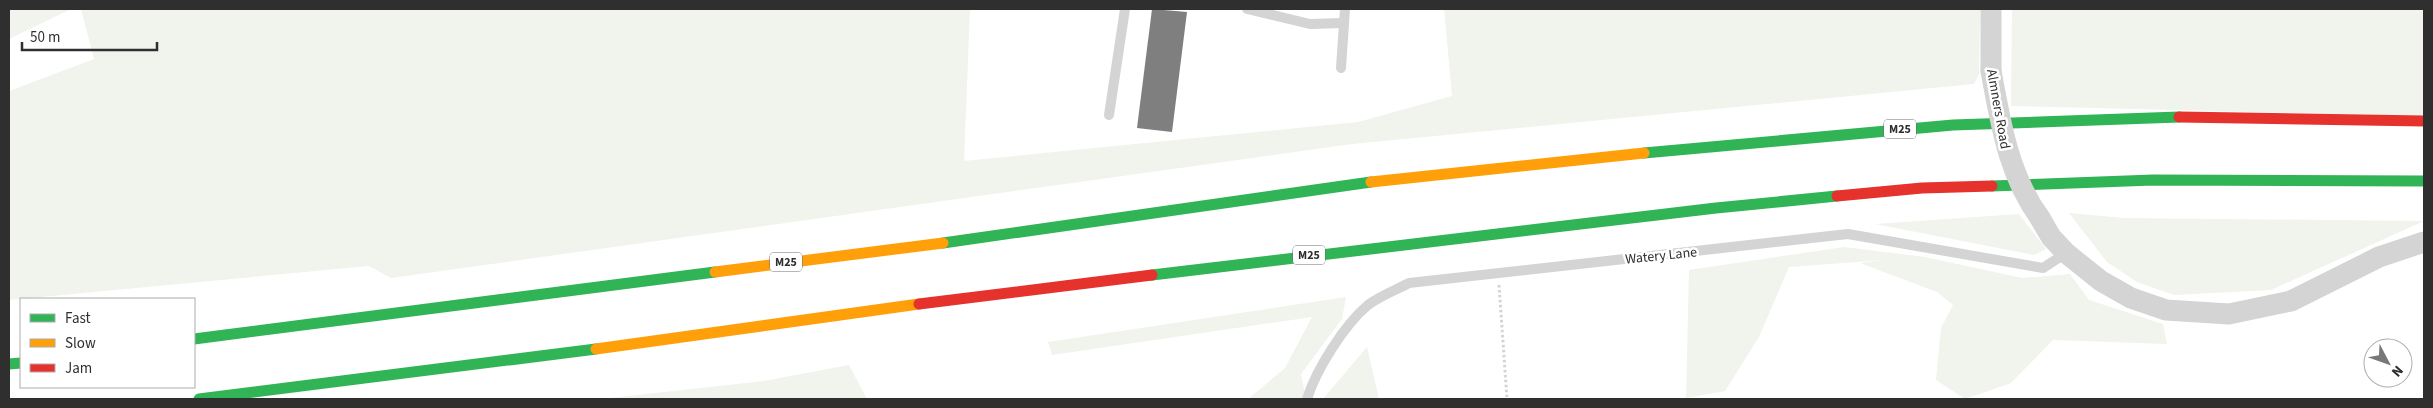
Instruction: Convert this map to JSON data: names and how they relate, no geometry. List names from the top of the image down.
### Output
{
  "streets": {
    "highway": ["M25"],
    "street": ["Almners Road"],
    "lane": ["Watery Lane"]
  },
  "crossings": [
    ["Almners Road", "Watery Lane"]
  ],
  "legend": ["Fast", "Slow", "Jam"],
  "scale_bar": "50 m",
  "north": "bottom right"
}
